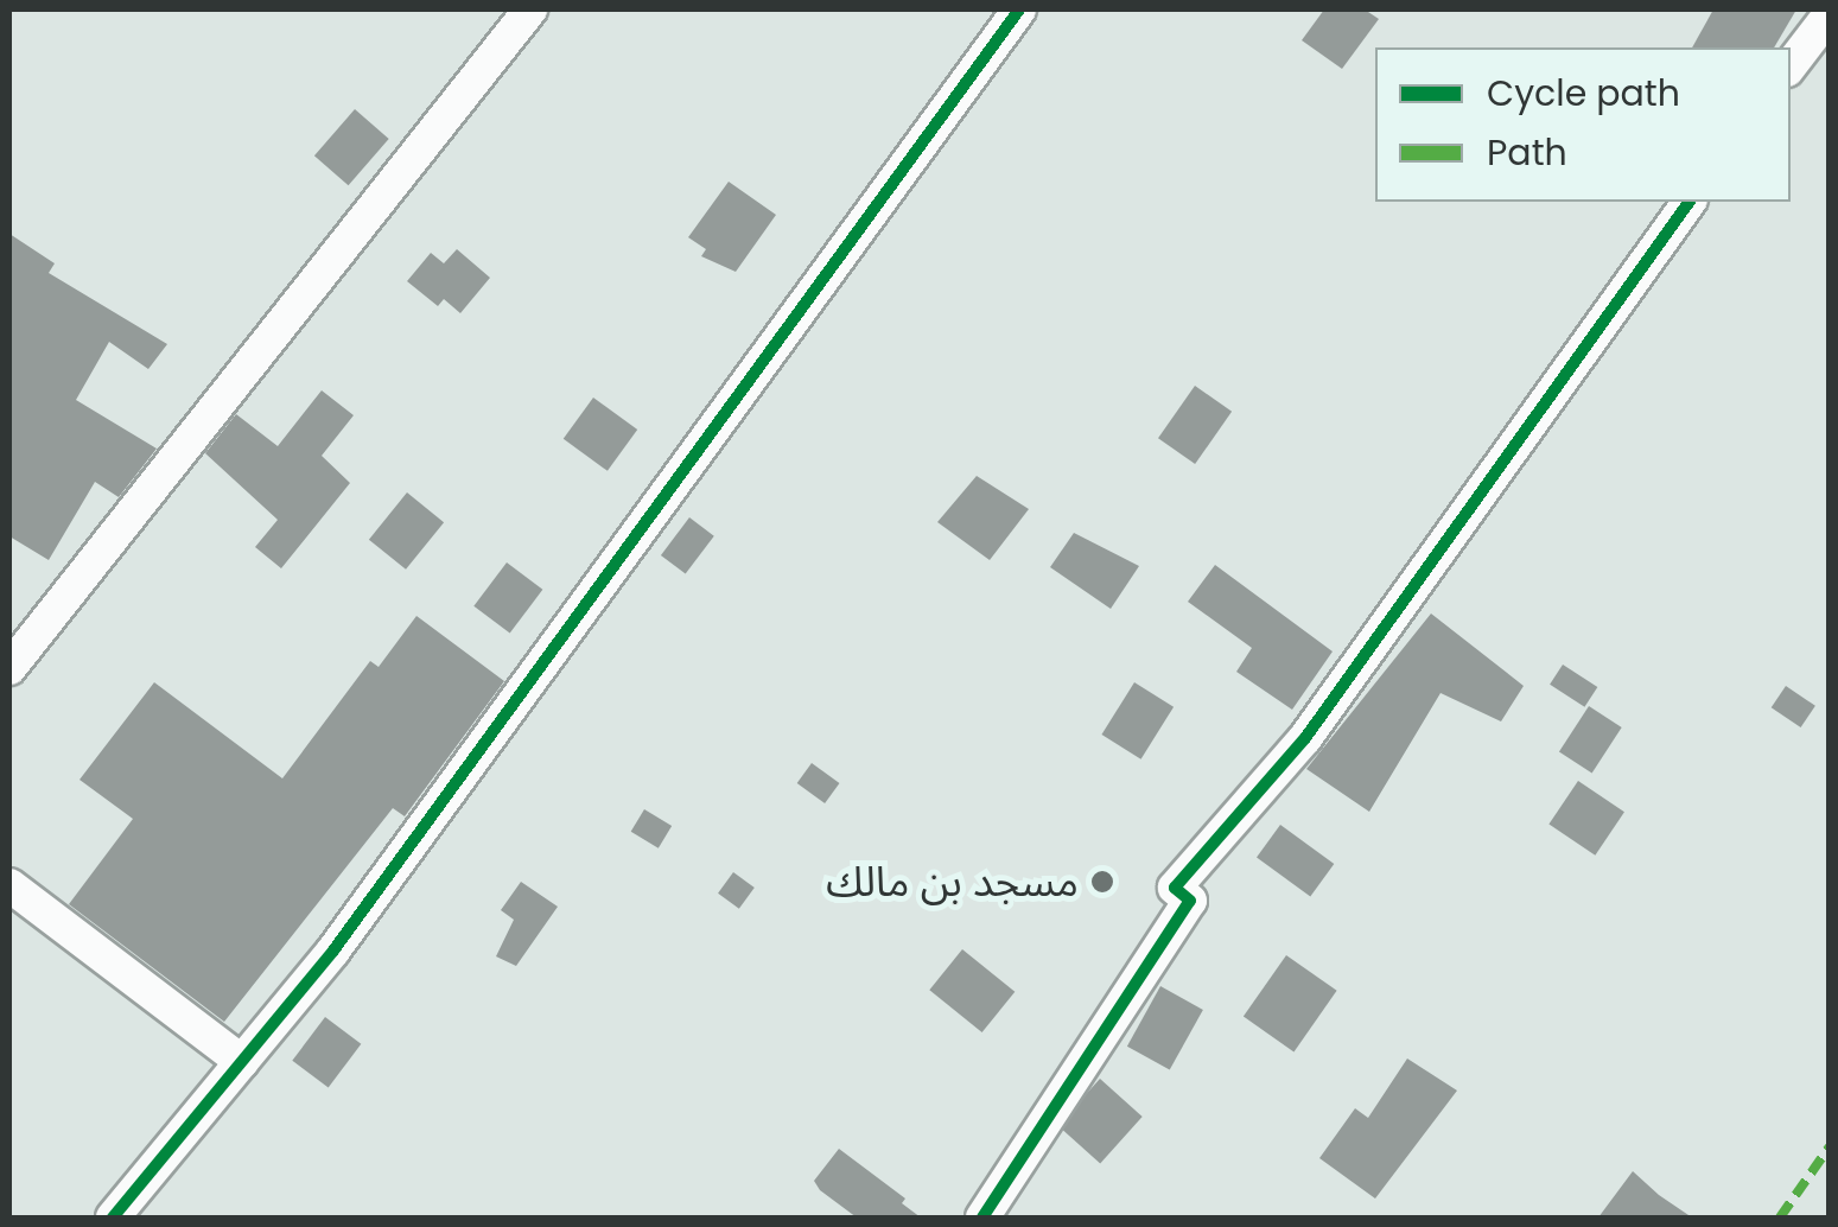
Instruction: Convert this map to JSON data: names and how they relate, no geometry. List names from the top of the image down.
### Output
{
  "places": ["مسجد بن مالك"],
  "legend": ["Cycle path", "Path"]
}
